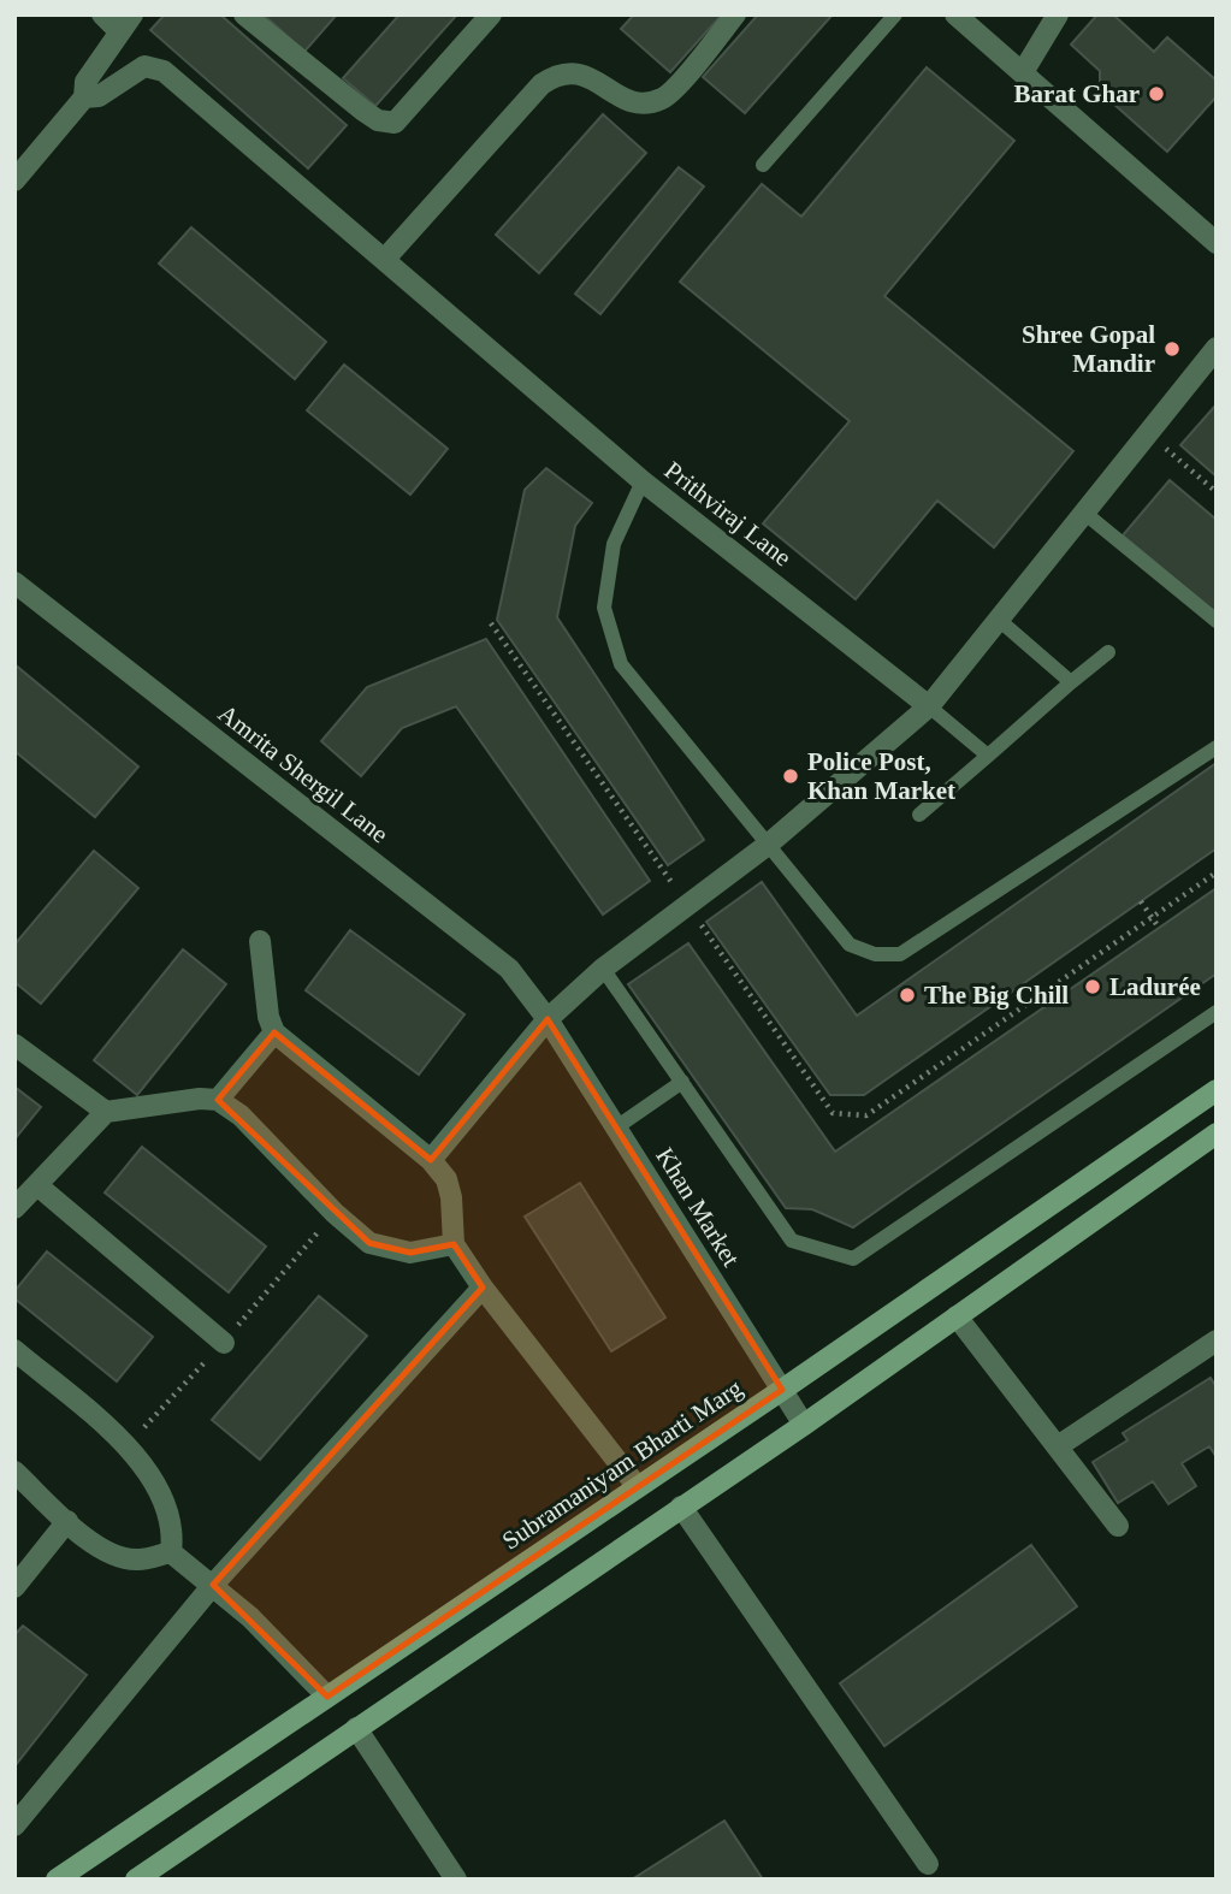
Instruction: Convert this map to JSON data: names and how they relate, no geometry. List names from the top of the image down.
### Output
{
  "streets": {
    "main road": ["Subramaniyam Bharti Marg"],
    "street": ["Prithviraj Lane", "Amrita Shergil Lane", "Khan Market"]
  },
  "crossings": [
    ["Amrita Shergil Lane", "Khan Market"],
    ["Khan Market", "Subramaniyam Bharti Marg"]
  ],
  "places": [
    "Barat Ghar",
    "Shree Gopal Mandir",
    "Police Post, Khan Market",
    "Ladurée",
    "The Big Chill"
  ]
}
